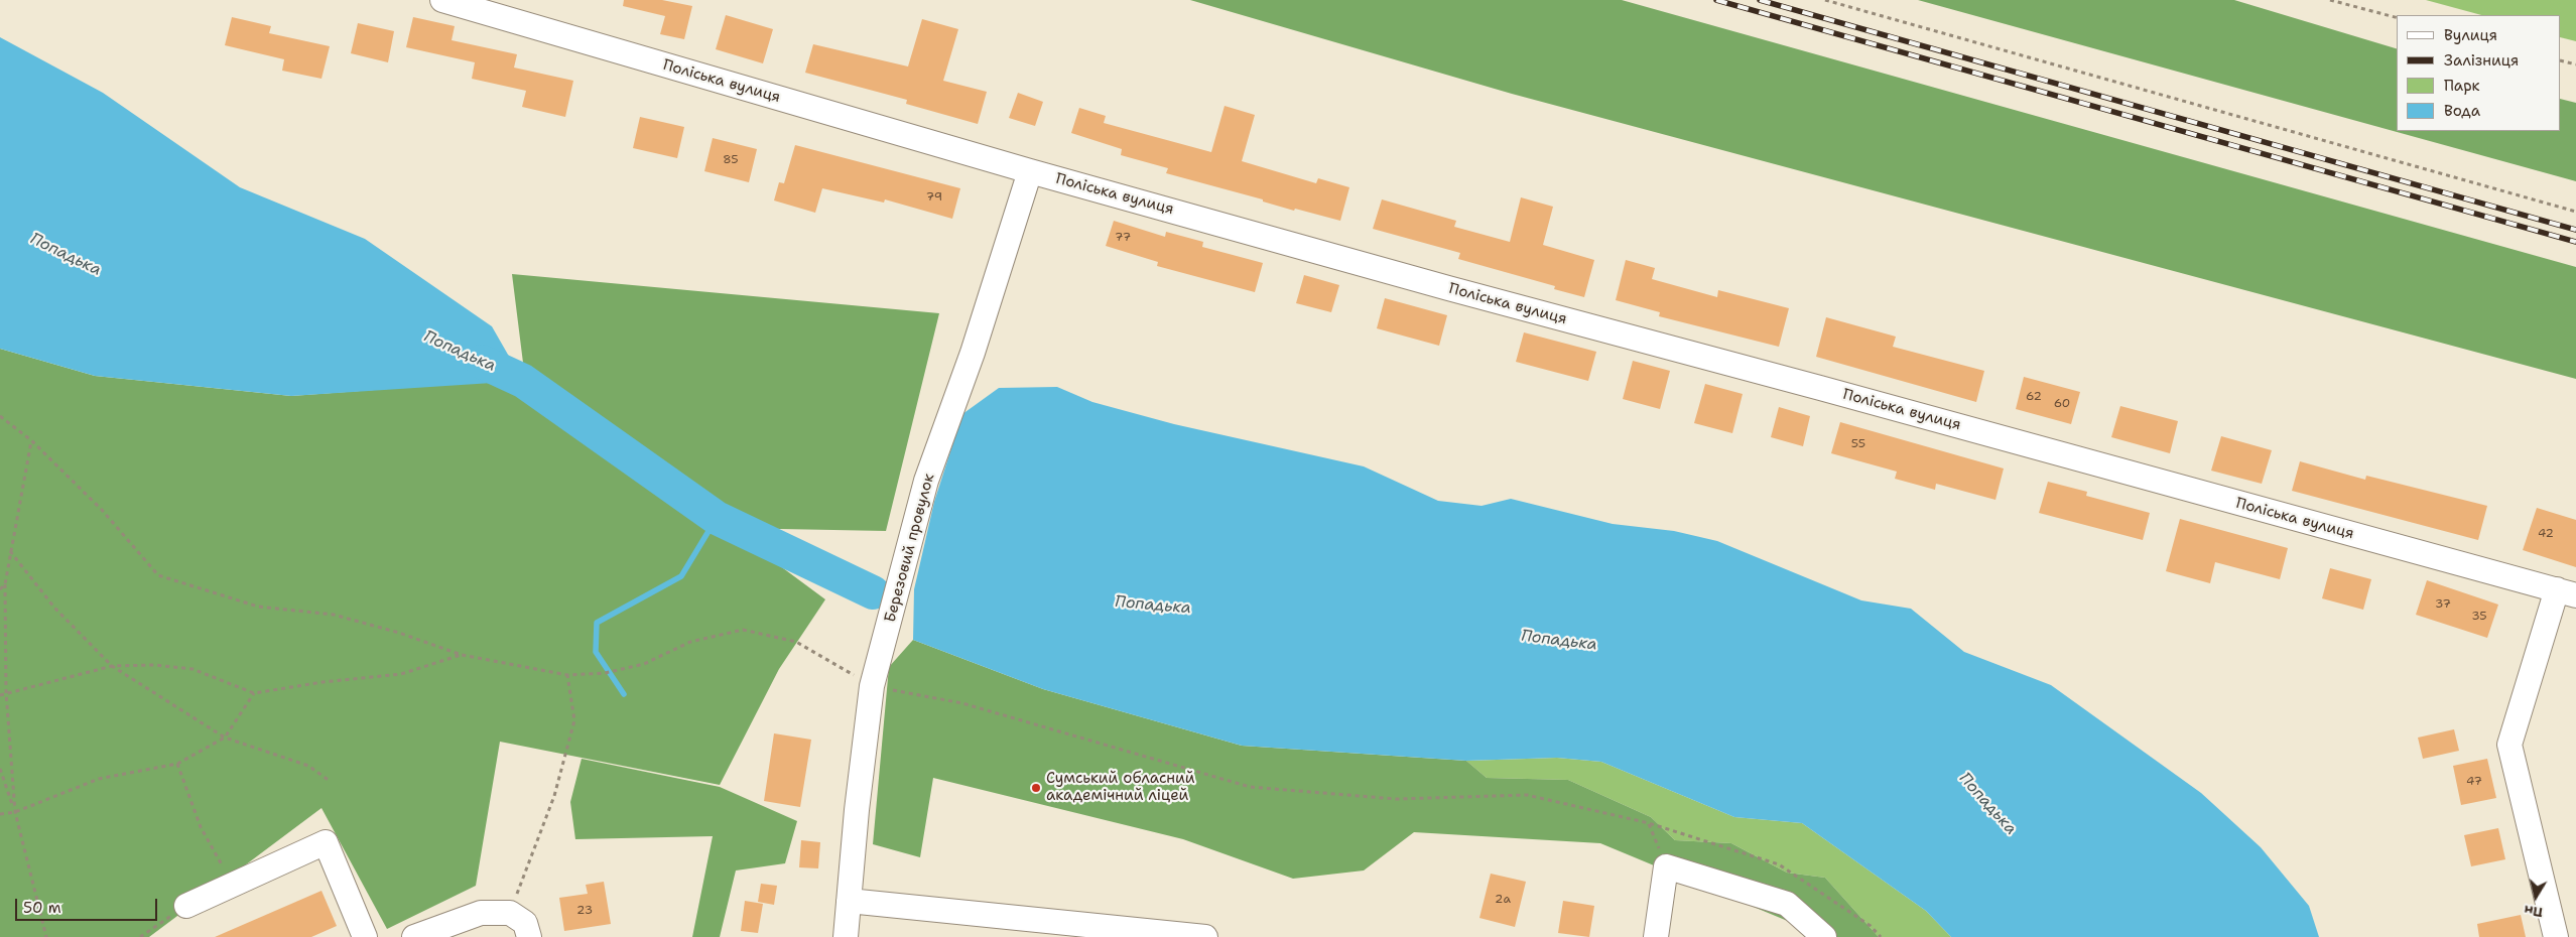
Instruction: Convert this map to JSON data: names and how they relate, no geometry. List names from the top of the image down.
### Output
{
  "streets": {
    "street": ["Поліська вулиця", "Березовий провулок"]
  },
  "crossings": [
    ["Поліська вулиця", "Березовий провулок"]
  ],
  "water": ["Попадька"],
  "places": ["Сумський обласний академічний ліцей"],
  "house_numbers": [
    "85",
    "79",
    "77",
    "62",
    "60",
    "55",
    "42",
    "37",
    "35",
    "47",
    "2а",
    "23"
  ],
  "legend": [
    "Вулиця",
    "Залізниця",
    "Парк",
    "Вода"
  ],
  "scale_bar": "50 m",
  "north": "bottom"
}
